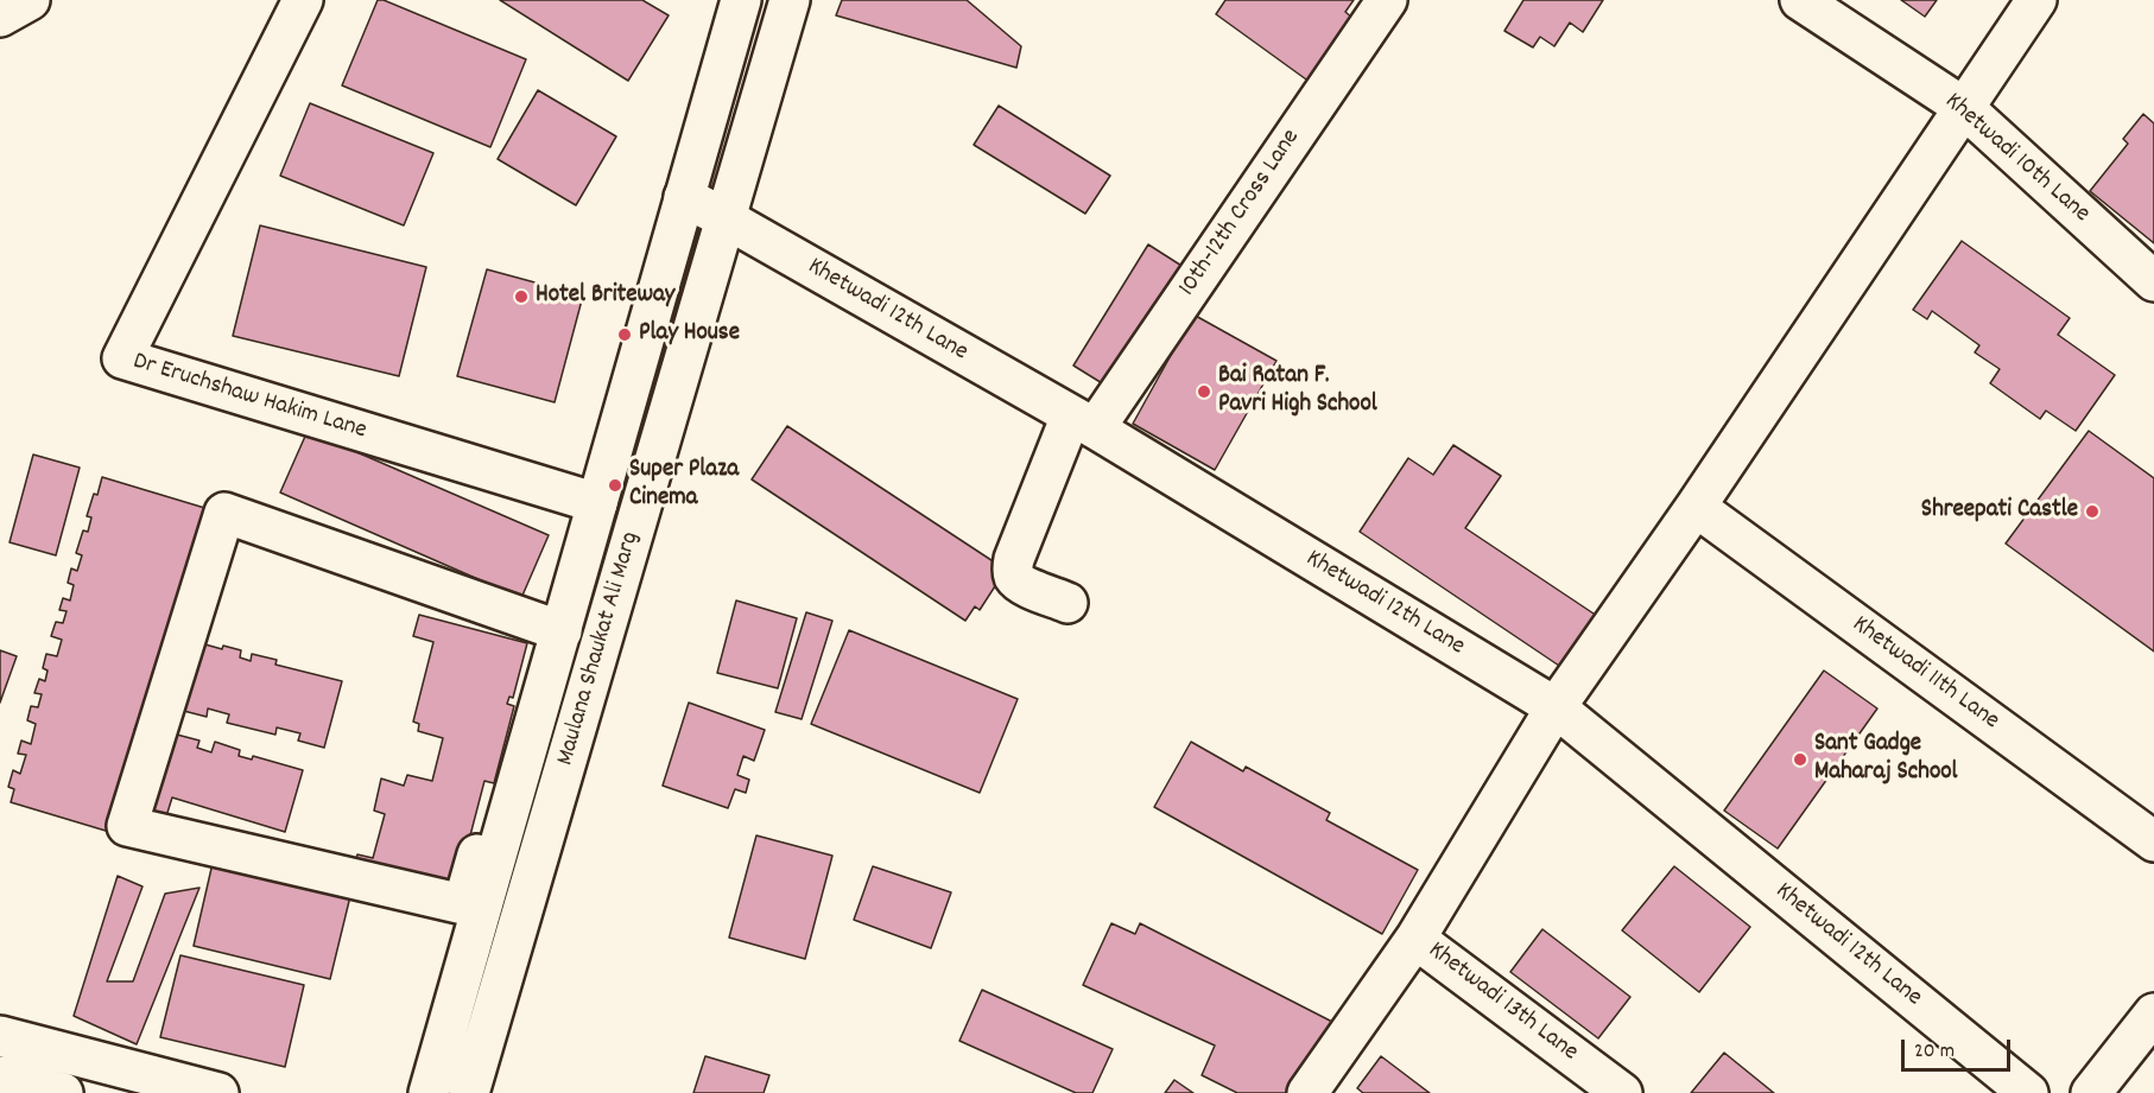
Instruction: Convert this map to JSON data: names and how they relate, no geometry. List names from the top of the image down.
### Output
{
  "streets": {
    "street": [
      "Khetwadi 10th Lane",
      "10th-12th Cross Lane",
      "Khetwadi 12th Lane",
      "Dr Eruchshaw Hakim Lane",
      "Maulana Shaukat Ali Marg",
      "Khetwadi 11th Lane",
      "Khetwadi 13th Lane"
    ]
  },
  "crossings": [
    ["10th-12th Cross Lane", "Khetwadi 12th Lane"],
    ["Khetwadi 12th Lane", "Maulana Shaukat Ali Marg"],
    ["Dr Eruchshaw Hakim Lane", "Maulana Shaukat Ali Marg"]
  ],
  "places": [
    "Hotel Briteway",
    "Play House",
    "Bai Ratan F. Pavri High School",
    "Super Plaza Cinema",
    "Shreepati Castle",
    "Sant Gadge Maharaj School"
  ],
  "scale_bar": "20 m"
}
